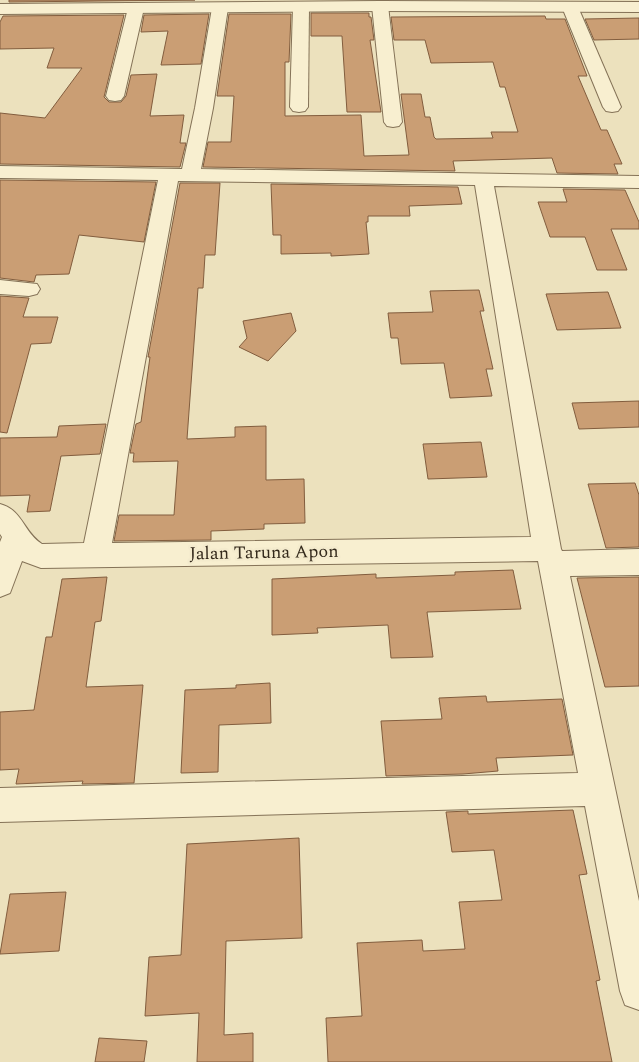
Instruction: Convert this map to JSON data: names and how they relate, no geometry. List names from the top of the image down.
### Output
{
  "streets": {
    "street": ["Jalan Taruna Apon"]
  }
}
